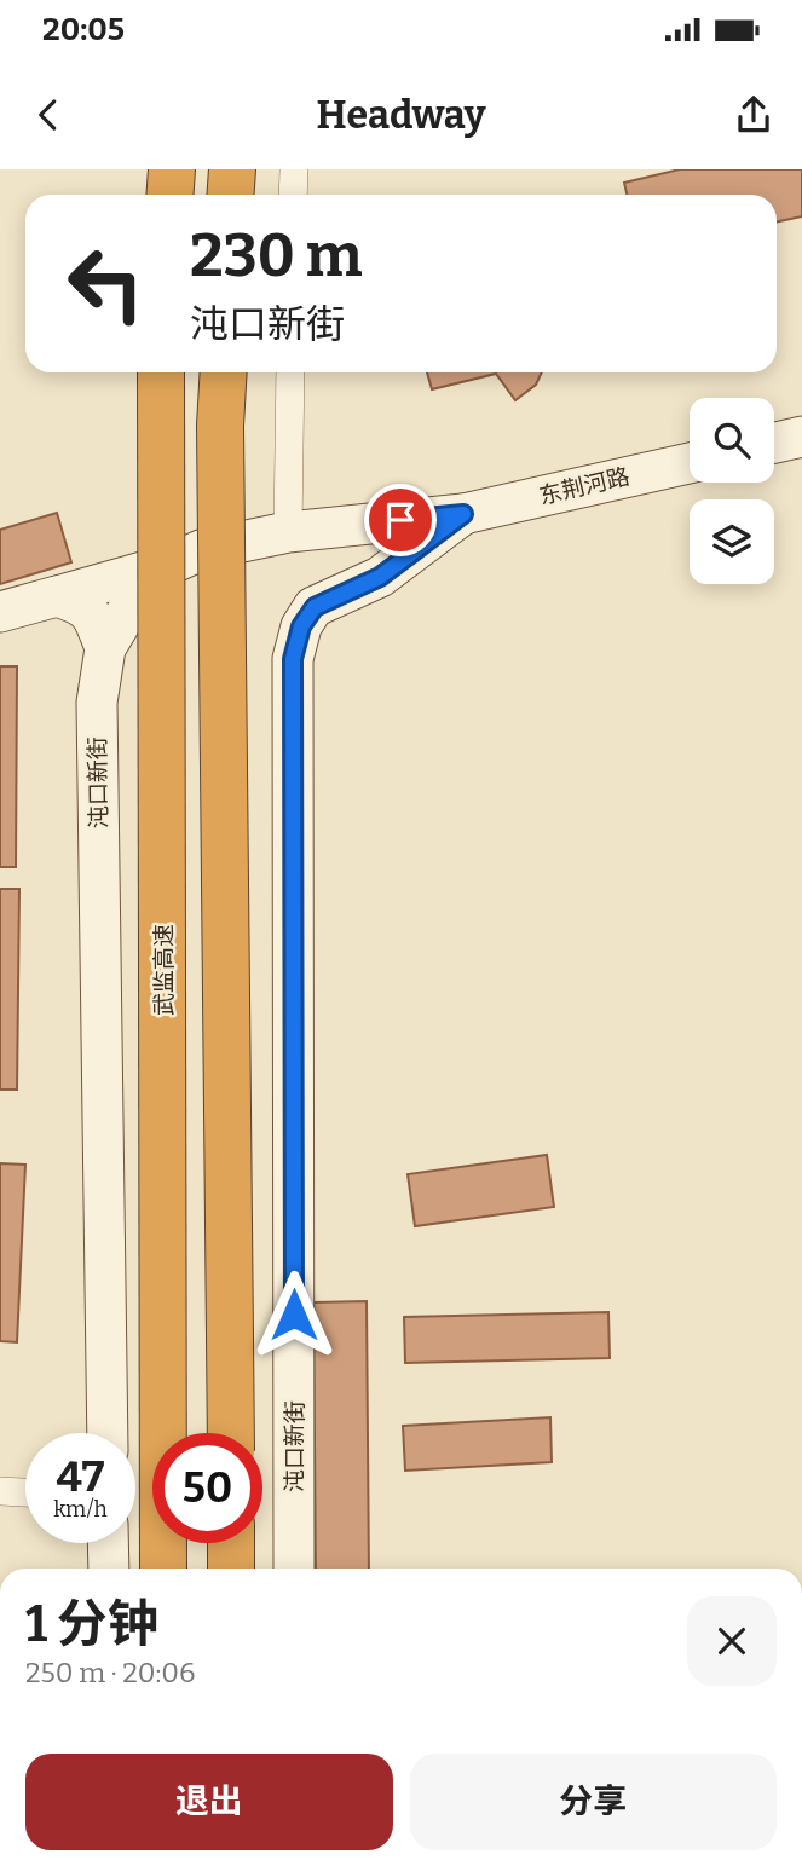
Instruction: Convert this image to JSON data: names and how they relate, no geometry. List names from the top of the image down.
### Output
{
  "streets": {
    "highway": ["武监高速"],
    "main road": ["东荆河路", "沌口新街"]
  },
  "crossings": [
    ["东荆河路", "沌口新街"]
  ],
  "page": {
    "status": "20:05",
    "header": "Headway",
    "turn": ["230 m", "沌口新街"],
    "speed": "47 km/h",
    "limit": "50",
    "heading": ["1 分钟", "250 m · 20:06"],
    "buttons": ["退出", "分享"]
  }
}
